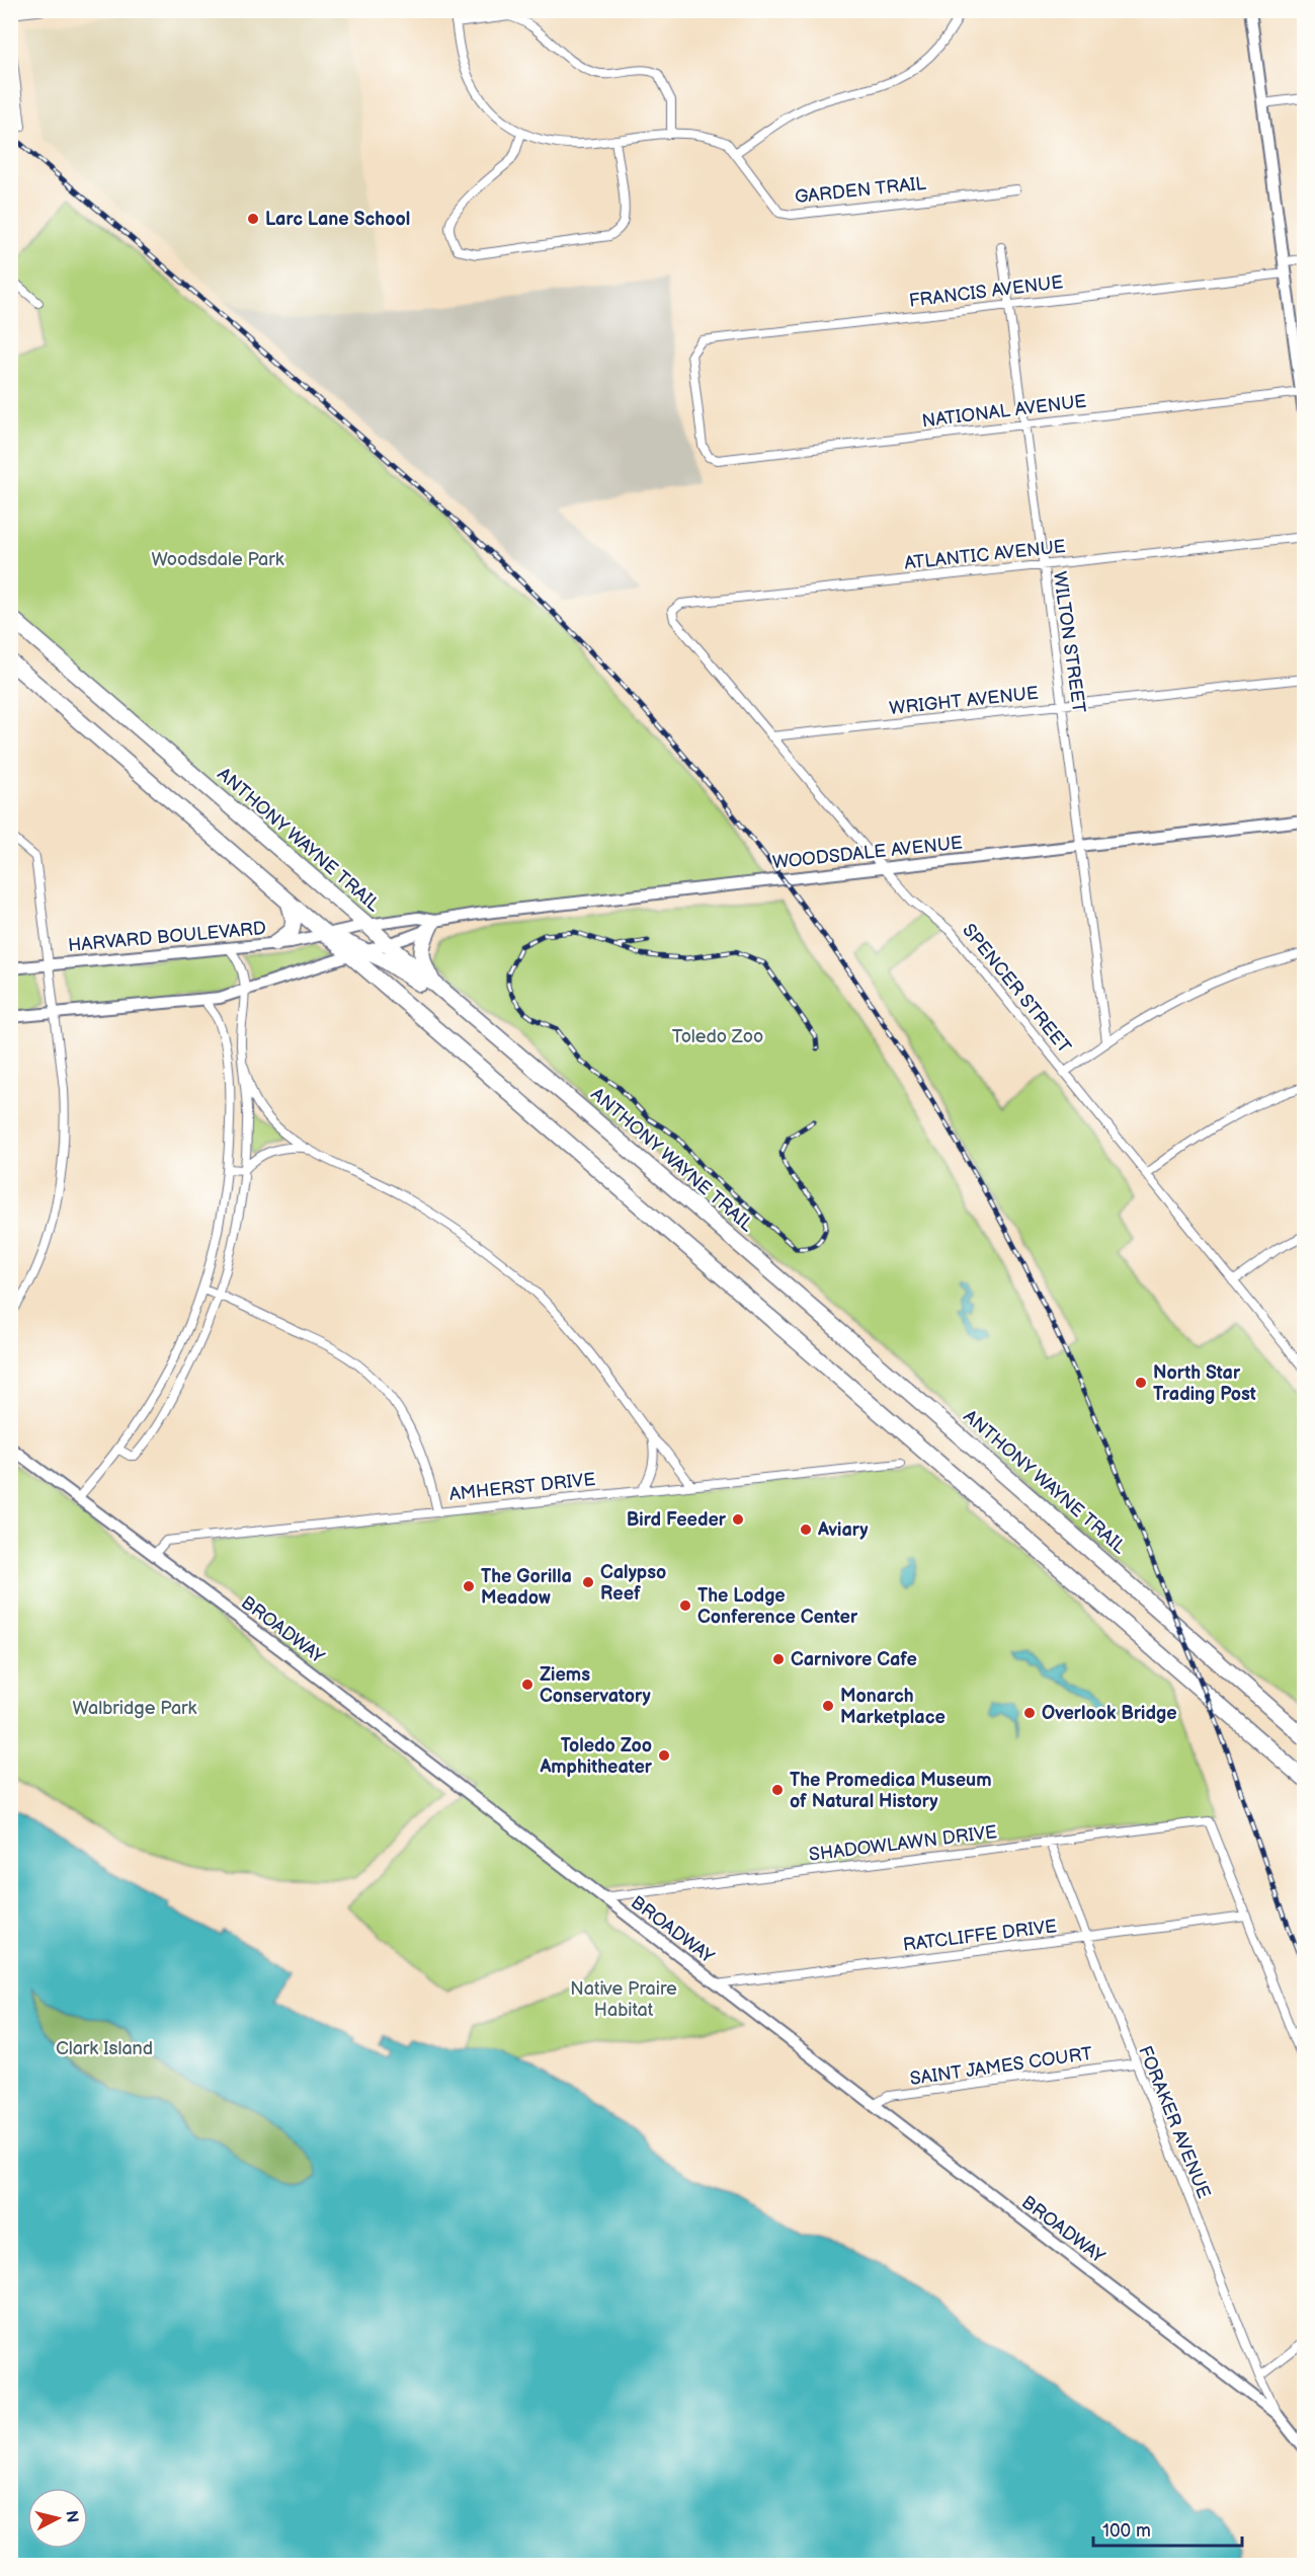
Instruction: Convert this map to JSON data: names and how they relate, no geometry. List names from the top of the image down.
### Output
{
  "streets": {
    "highway": ["ANTHONY WAYNE TRAIL"],
    "street": [
      "GARDEN TRAIL",
      "FRANCIS AVENUE",
      "NATIONAL AVENUE",
      "ATLANTIC AVENUE",
      "WILTON STREET",
      "WRIGHT AVENUE",
      "WOODSDALE AVENUE",
      "HARVARD BOULEVARD",
      "SPENCER STREET",
      "AMHERST DRIVE",
      "BROADWAY",
      "SHADOWLAWN DRIVE",
      "RATCLIFFE DRIVE",
      "SAINT JAMES COURT",
      "FORAKER AVENUE"
    ]
  },
  "crossings": [
    ["FRANCIS AVENUE", "NATIONAL AVENUE"],
    ["FRANCIS AVENUE", "WILTON STREET"],
    ["NATIONAL AVENUE", "WILTON STREET"],
    ["ATLANTIC AVENUE", "WILTON STREET"],
    ["ATLANTIC AVENUE", "SPENCER STREET"],
    ["WILTON STREET", "WRIGHT AVENUE"],
    ["WILTON STREET", "WOODSDALE AVENUE"],
    ["WRIGHT AVENUE", "SPENCER STREET"],
    ["ANTHONY WAYNE TRAIL", "WOODSDALE AVENUE"],
    ["WOODSDALE AVENUE", "HARVARD BOULEVARD"],
    ["WOODSDALE AVENUE", "SPENCER STREET"],
    ["AMHERST DRIVE", "BROADWAY"],
    ["BROADWAY", "SHADOWLAWN DRIVE"],
    ["BROADWAY", "RATCLIFFE DRIVE"],
    ["BROADWAY", "SAINT JAMES COURT"],
    ["BROADWAY", "FORAKER AVENUE"],
    ["SHADOWLAWN DRIVE", "RATCLIFFE DRIVE"],
    ["SHADOWLAWN DRIVE", "FORAKER AVENUE"],
    ["RATCLIFFE DRIVE", "FORAKER AVENUE"],
    ["SAINT JAMES COURT", "FORAKER AVENUE"]
  ],
  "parks": [
    "Woodsdale Park",
    "Toledo Zoo",
    "Walbridge Park",
    "Native Praire Habitat",
    "Clark Island"
  ],
  "places": [
    "Larc Lane School",
    "North Star Trading Post",
    "Bird Feeder",
    "Aviary",
    "Calypso Reef",
    "The Gorilla Meadow",
    "The Lodge Conference Center",
    "Carnivore Cafe",
    "Ziems Conservatory",
    "Monarch Marketplace",
    "Overlook Bridge",
    "Toledo Zoo Amphitheater",
    "The Promedica Museum of Natural History"
  ],
  "scale_bar": "100 m",
  "north": "right"
}
